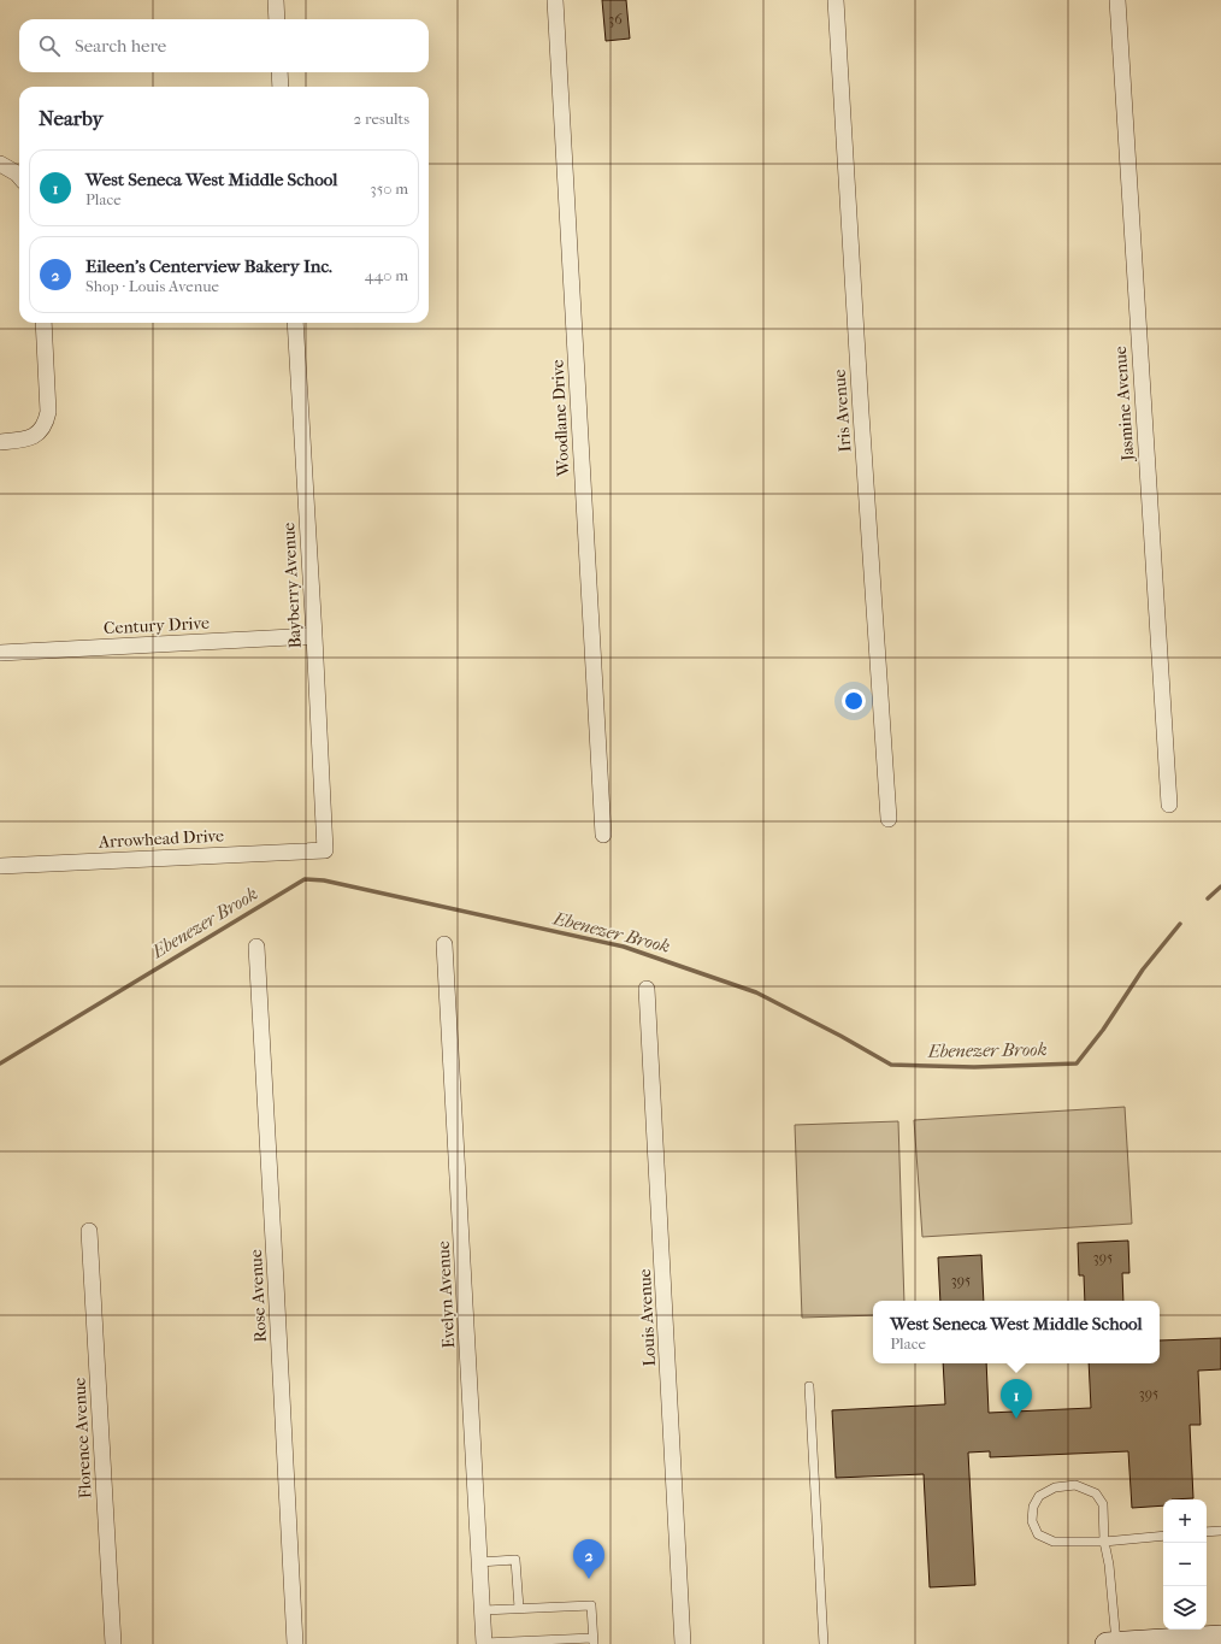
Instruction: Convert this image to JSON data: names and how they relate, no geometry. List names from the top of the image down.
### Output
{
  "streets": {
    "street": [
      "Jasmine Avenue",
      "Iris Avenue",
      "Woodlane Drive",
      "Bayberry Avenue",
      "Century Drive",
      "Arrowhead Drive",
      "Evelyn Avenue",
      "Rose Avenue",
      "Louis Avenue",
      "Florence Avenue"
    ]
  },
  "crossings": [
    ["Bayberry Avenue", "Century Drive"],
    ["Bayberry Avenue", "Arrowhead Drive"]
  ],
  "water": ["Ebenezer Brook"],
  "house_numbers": [
    "36",
    "395",
    "395",
    "395"
  ],
  "page": {
    "search": "Search here",
    "heading": ["Nearby", "2 results"],
    "list": [
      {
        "mark": "1",
        "name": "West Seneca West Middle School",
        "note": "Place",
        "value": "350 m"
      },
      {
        "mark": "2",
        "name": "Eileen's Centerview Bakery Inc.",
        "note": "Shop · Louis Avenue",
        "value": "440 m"
      }
    ],
    "popup": ["West Seneca West Middle School", "Place"],
    "pins": ["1", "2"],
    "map_buttons": ["+", "−"]
  }
}
